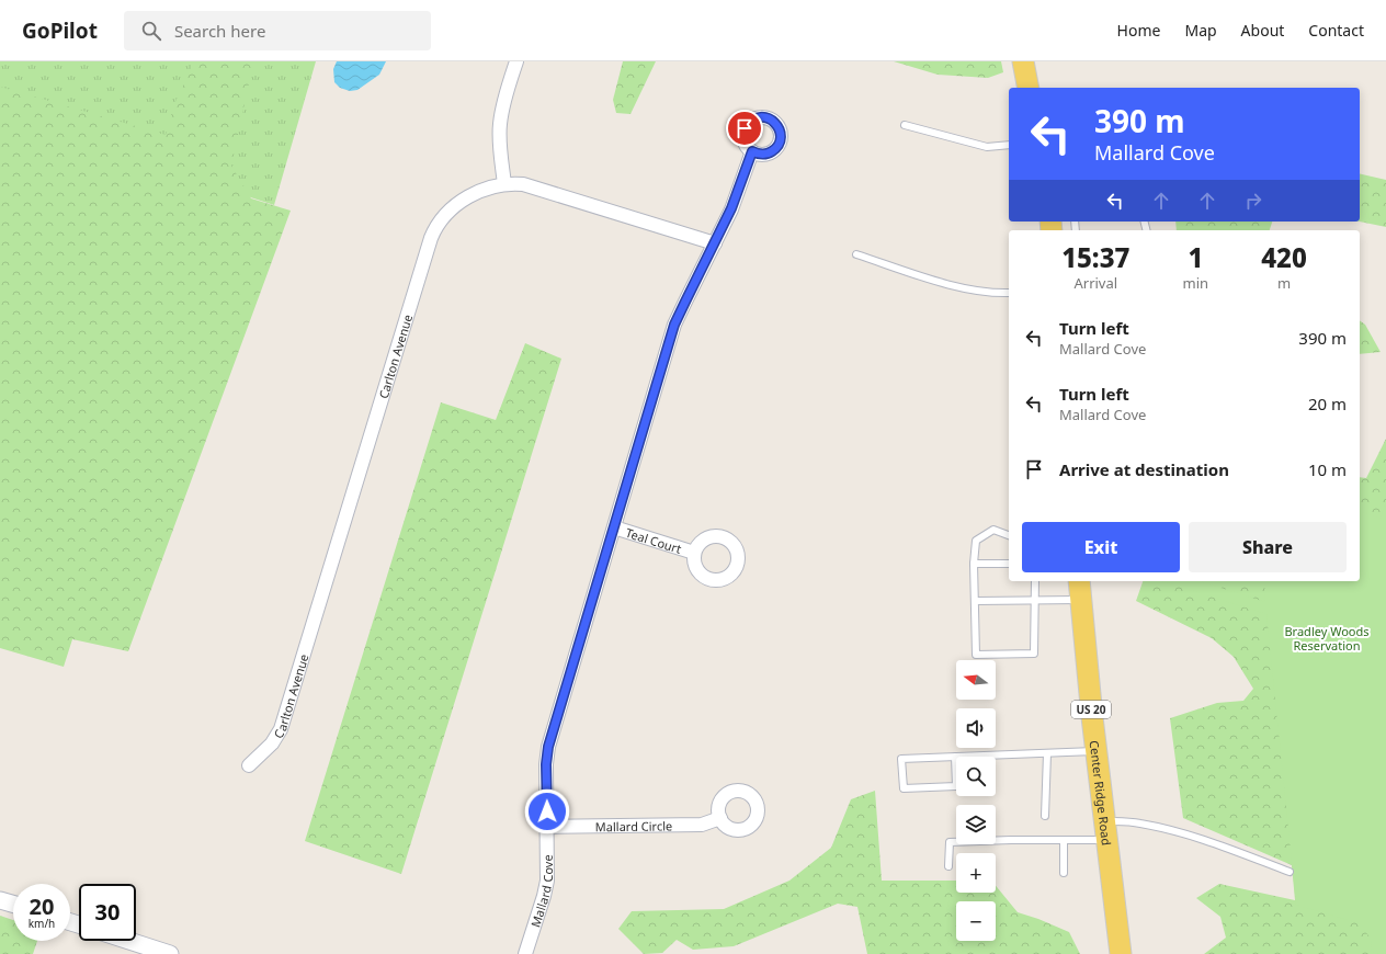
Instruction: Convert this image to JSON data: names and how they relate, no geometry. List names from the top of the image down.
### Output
{
  "streets": {
    "main road": ["US 20", "Center Ridge Road"],
    "street": [
      "Carlton Avenue",
      "Teal Court",
      "Mallard Circle",
      "Mallard Cove"
    ]
  },
  "crossings": [
    ["Carlton Avenue", "Mallard Cove"],
    ["Teal Court", "Mallard Cove"],
    ["Mallard Circle", "Mallard Cove"]
  ],
  "parks": ["Bradley Woods Reservation"],
  "north": "left",
  "page": {
    "header": "GoPilot",
    "search": "Search here",
    "nav": [
      "Home",
      "Map",
      "About",
      "Contact"
    ],
    "turn": ["390 m", "Mallard Cove"],
    "eta": [
      "15:37",
      "Arrival",
      "1",
      "min",
      "420",
      "m"
    ],
    "list": [
      {
        "name": "Turn left",
        "note": "Mallard Cove",
        "value": "390 m"
      },
      {
        "name": "Turn left",
        "note": "Mallard Cove",
        "value": "20 m"
      },
      {
        "name": "Arrive at destination",
        "value": "10 m"
      }
    ],
    "buttons": ["Exit", "Share"],
    "map_buttons": ["+", "−"],
    "speed": "20 km/h",
    "limit": "30"
  }
}
